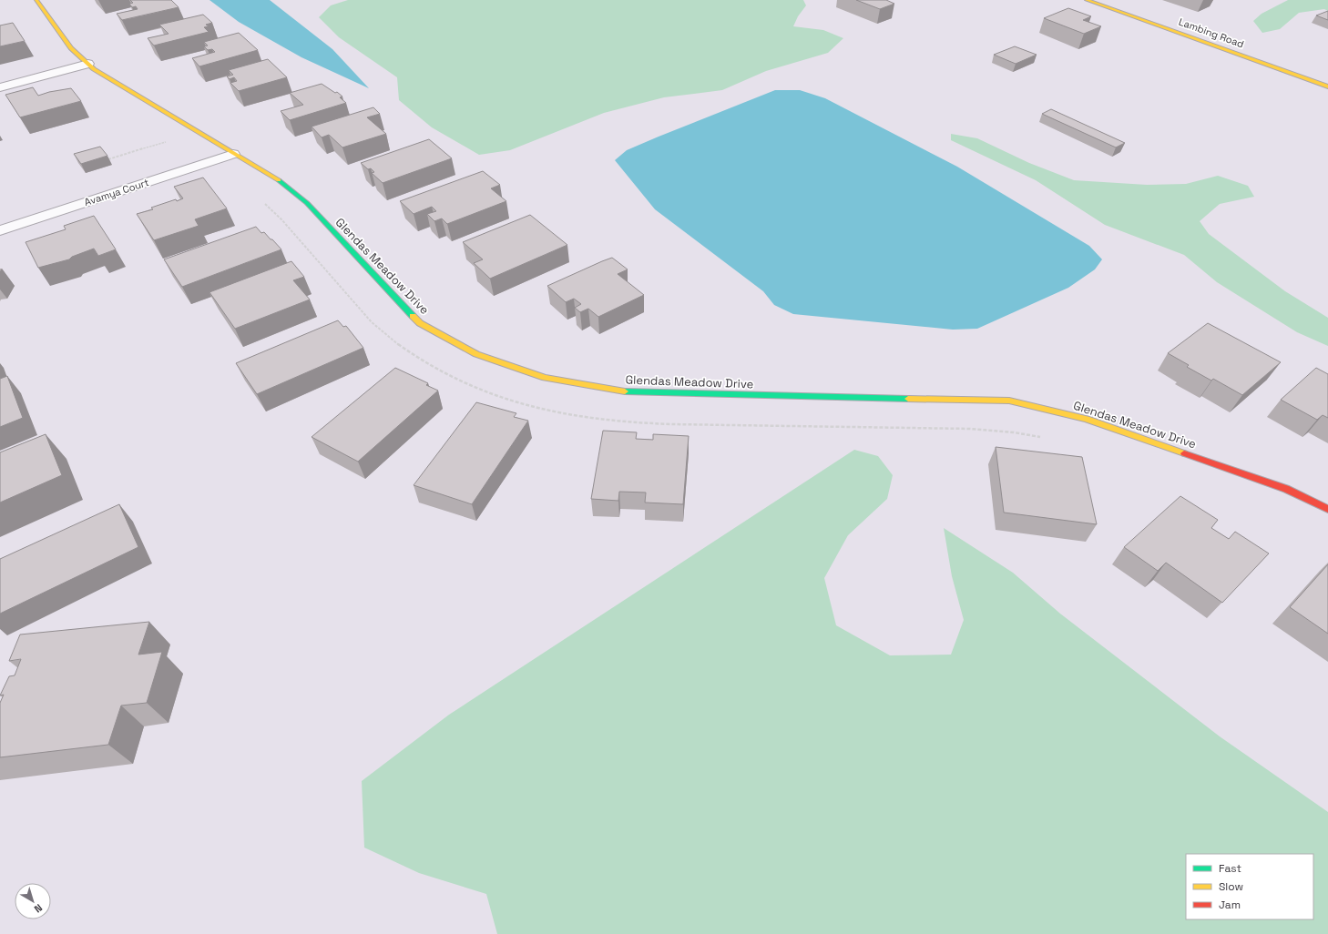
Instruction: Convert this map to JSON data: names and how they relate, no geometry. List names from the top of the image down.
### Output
{
  "streets": {
    "street": ["Lambing Road", "Avamya Court", "Glendas Meadow Drive"]
  },
  "crossings": [
    ["Avamya Court", "Glendas Meadow Drive"]
  ],
  "legend": ["Fast", "Slow", "Jam"],
  "north": "bottom right"
}
